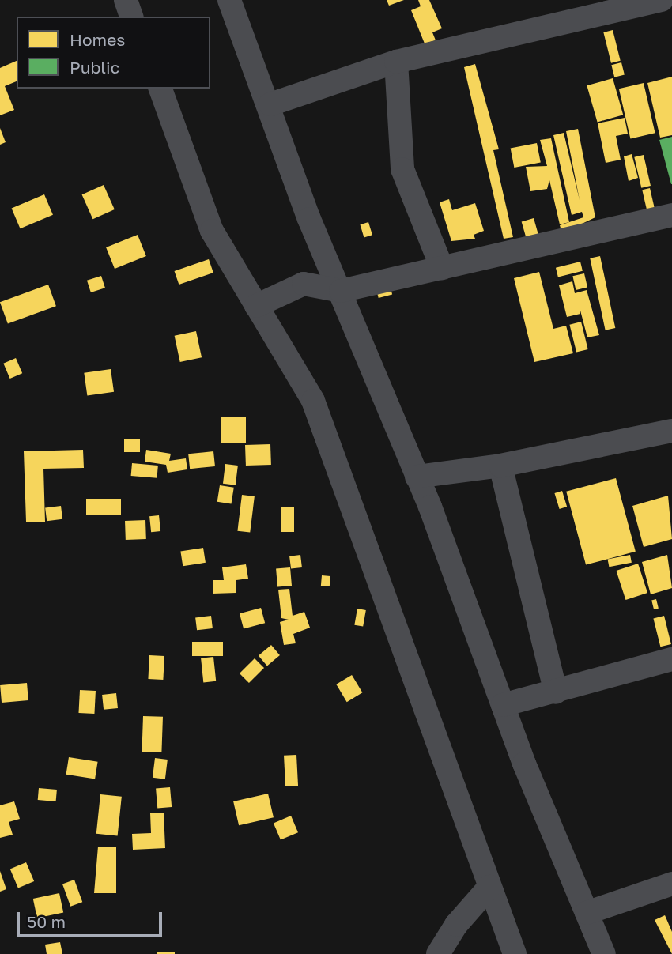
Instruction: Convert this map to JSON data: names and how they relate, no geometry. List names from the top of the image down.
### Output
{
  "legend": ["Homes", "Public"],
  "scale_bar": "50 m"
}
